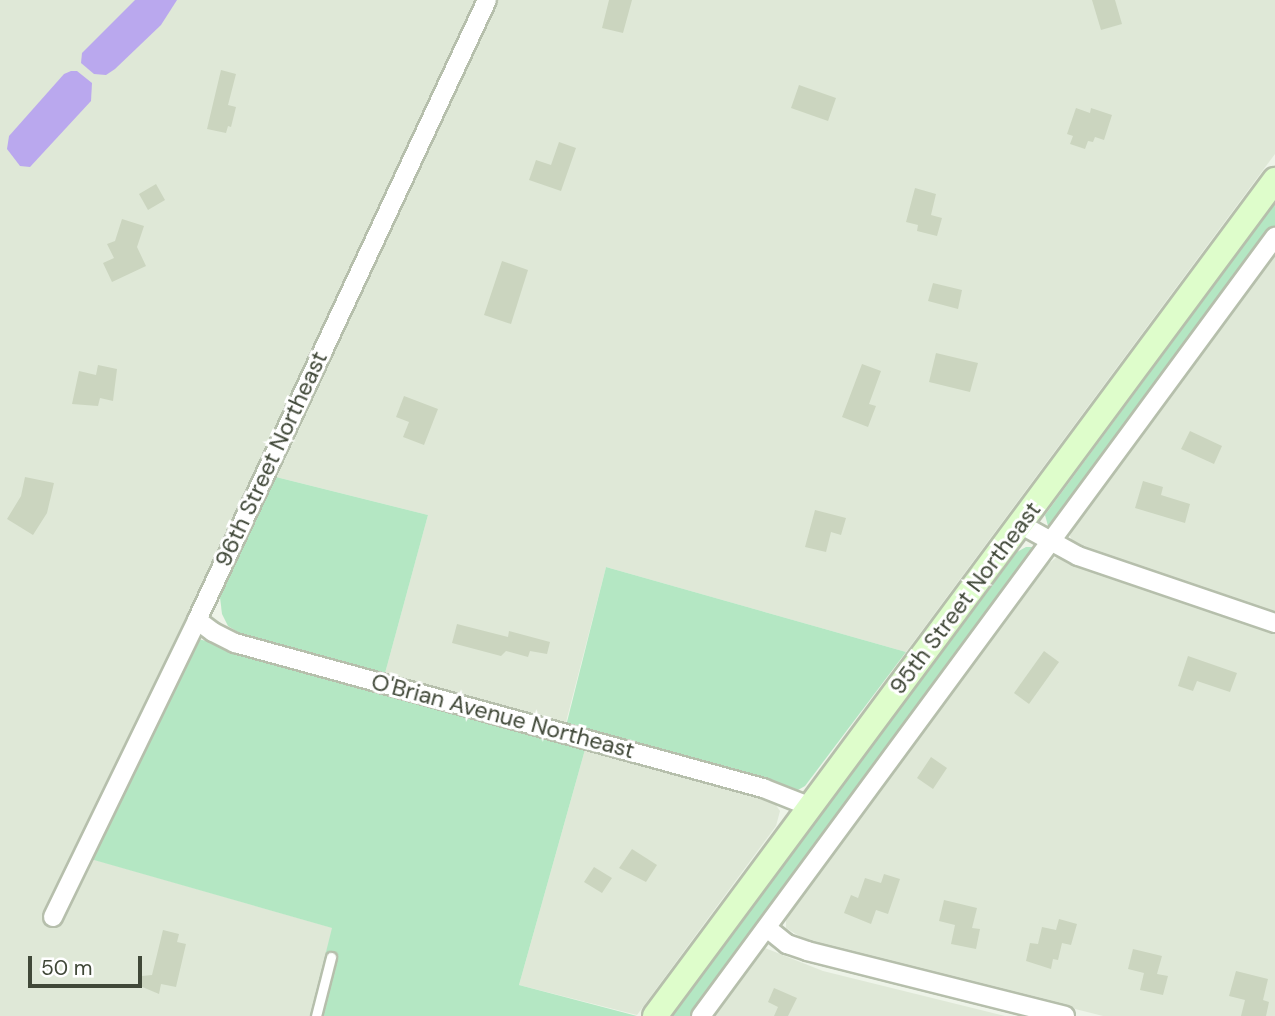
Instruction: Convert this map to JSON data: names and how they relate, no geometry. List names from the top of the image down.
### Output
{
  "streets": {
    "main road": ["95th Street Northeast"],
    "street": ["96th Street Northeast", "O'Brian Avenue Northeast"]
  },
  "crossings": [
    ["96th Street Northeast", "O'Brian Avenue Northeast"],
    ["95th Street Northeast", "O'Brian Avenue Northeast"]
  ],
  "scale_bar": "50 m"
}
